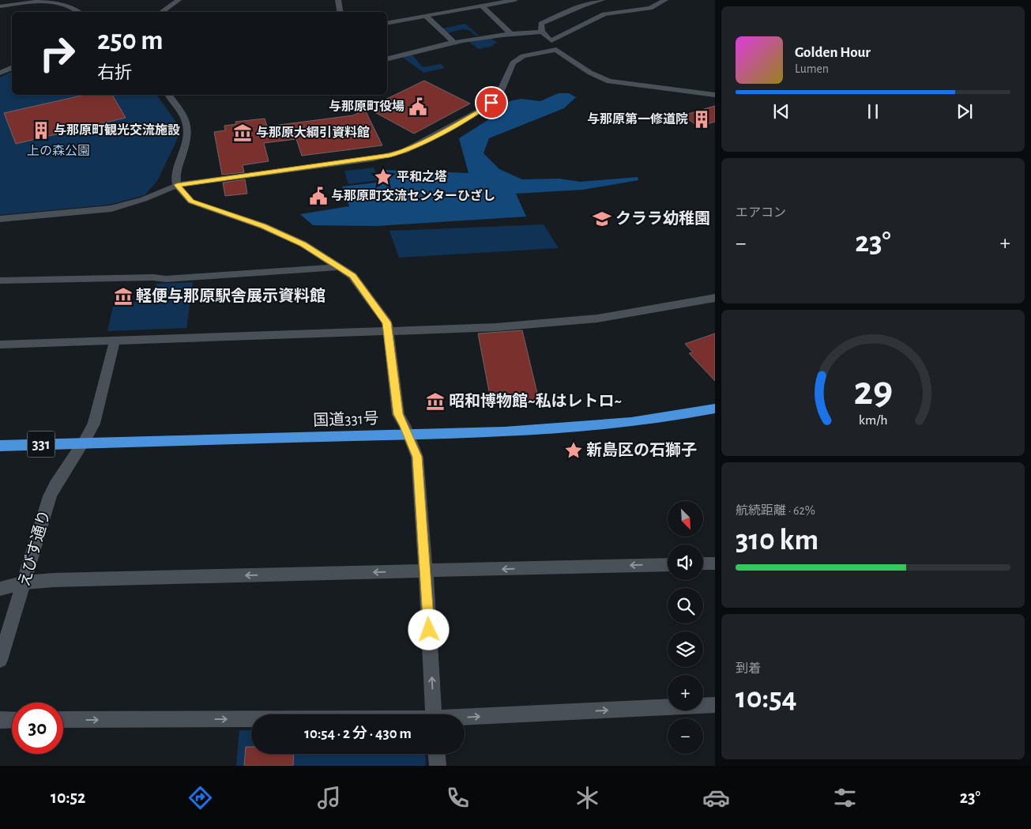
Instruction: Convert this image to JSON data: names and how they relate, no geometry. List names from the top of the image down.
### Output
{
  "streets": {
    "highway": ["国道331号", "331"],
    "street": ["えびす通り"]
  },
  "crossings": [
    ["国道331号", "えびす通り"]
  ],
  "parks": ["上の森公園"],
  "places": {
    "public building": ["与那原町役場", "与那原町交流センターひざし"],
    "building": ["与那原第一修道院", "与那原町観光交流施設"],
    "museum": ["与那原大綱引資料館", "軽便与那原駅舎展示資料館", "昭和博物館~私はレトロ~"],
    "place": ["平和之塔", "新島区の石獅子"],
    "school or university": ["クララ幼稚園"]
  },
  "north": "bottom right",
  "page": {
    "turn": ["250 m", "右折"],
    "song": ["Golden Hour", "Lumen"],
    "tile": [
      "エアコン",
      ["航続距離 · 62%", "310 km"],
      ["到着", "10:54"]
    ],
    "heat": ["−", "23°", "+"],
    "map_buttons": ["+", "−"],
    "limit": "30",
    "trip": "10:54 · 2 分 · 430 m",
    "tabs": ["10:52", "23°"],
    "gauge": ["29", "km/h"]
  }
}
